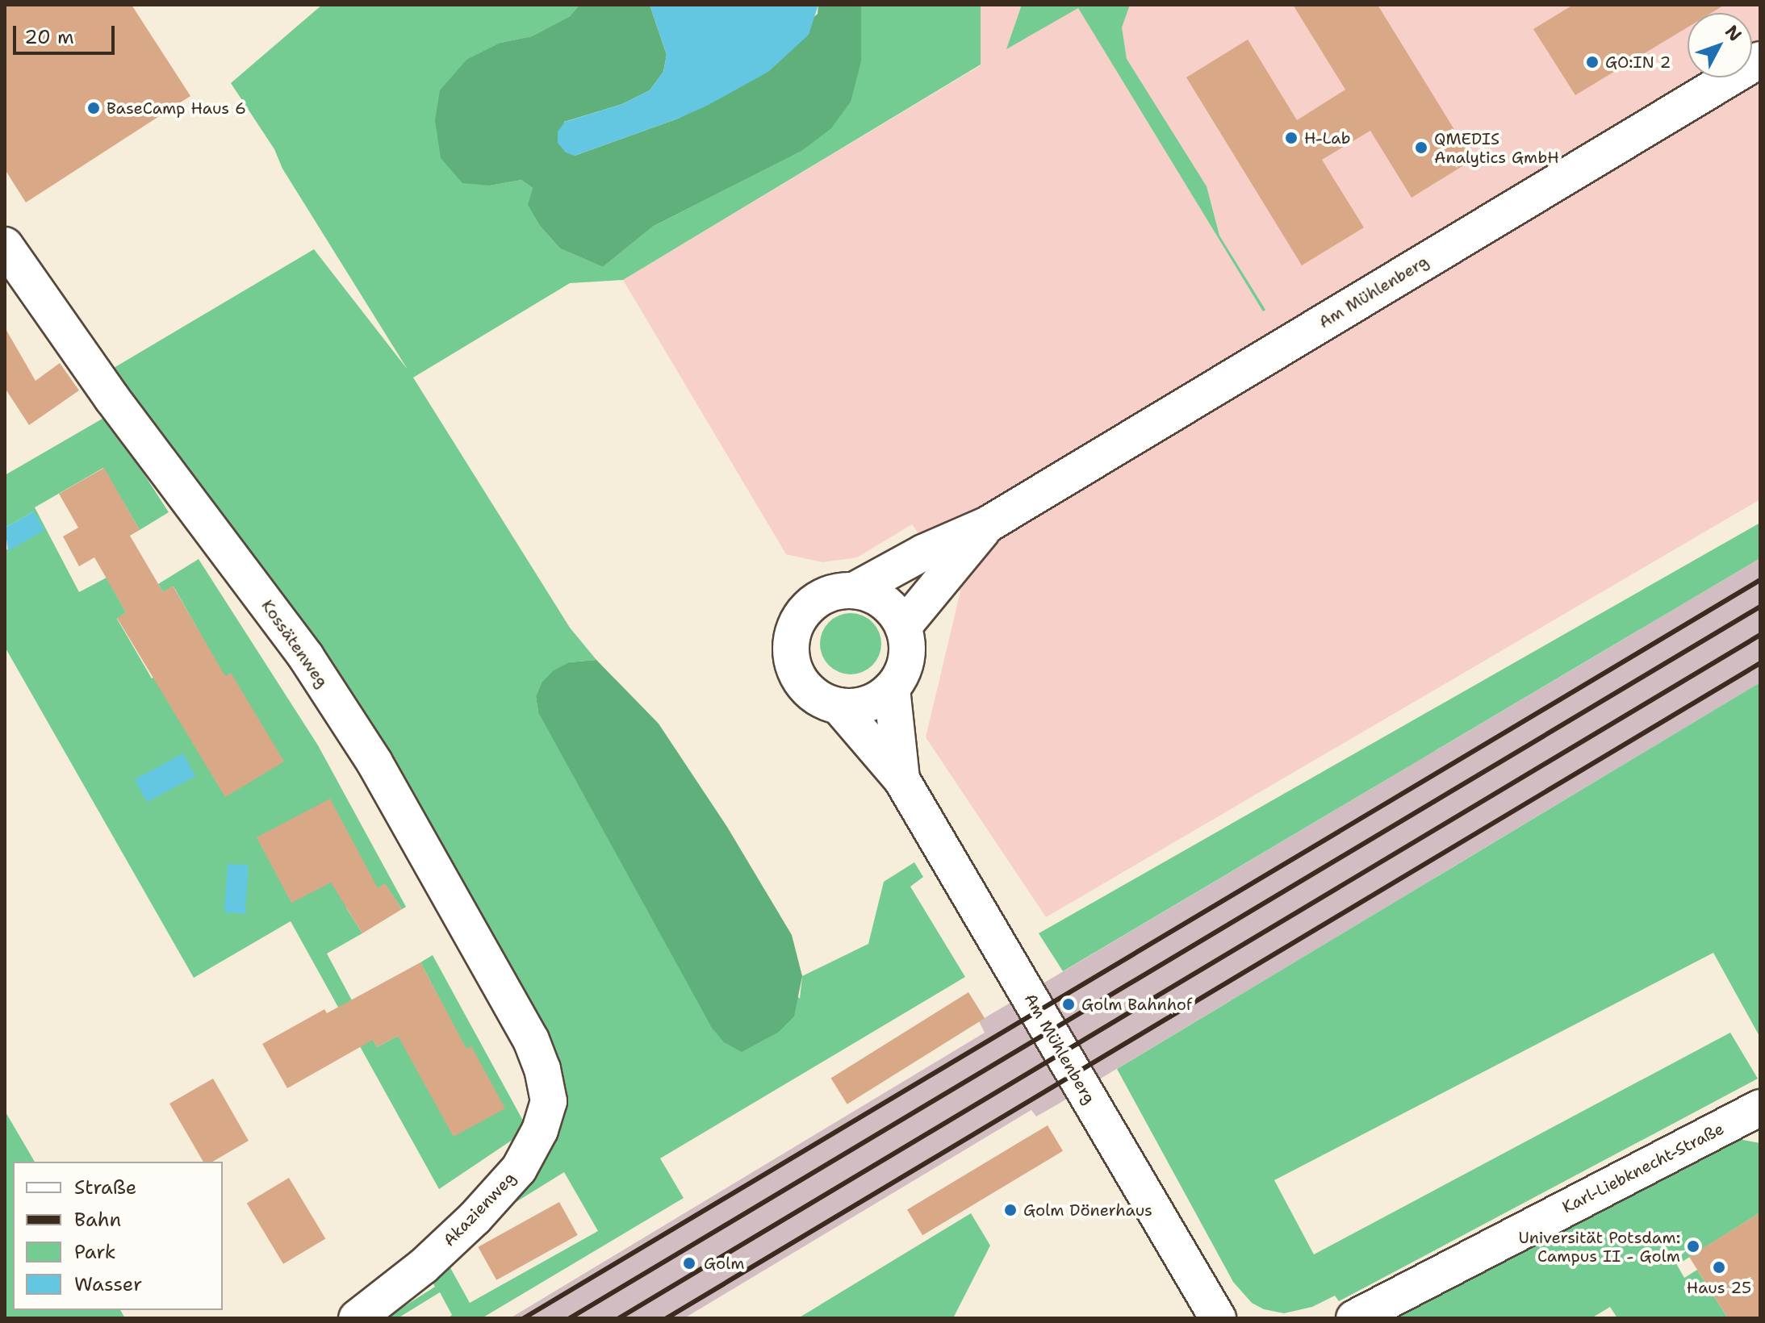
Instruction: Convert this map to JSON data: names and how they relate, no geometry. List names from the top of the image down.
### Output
{
  "streets": {
    "street": [
      "Am Mühlenberg",
      "Kossätenweg",
      "Karl-Liebknecht-Straße",
      "Akazienweg"
    ]
  },
  "crossings": [
    ["Kossätenweg", "Akazienweg"]
  ],
  "places": [
    "GO:IN 2",
    "BaseCamp Haus 6",
    "H-Lab",
    "QMEDIS Analytics GmbH",
    "Golm Bahnhof",
    "Golm Dönerhaus",
    "Universität Potsdam: Campus II - Golm",
    "Golm",
    "Haus 25"
  ],
  "legend": [
    "Straße",
    "Bahn",
    "Park",
    "Wasser"
  ],
  "scale_bar": "20 m",
  "north": "top right"
}
